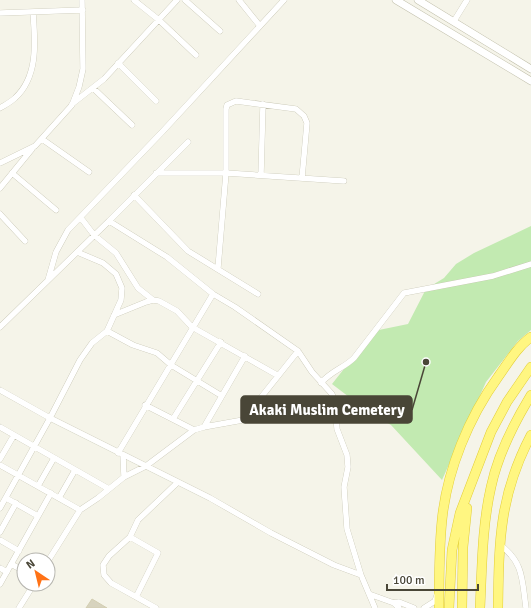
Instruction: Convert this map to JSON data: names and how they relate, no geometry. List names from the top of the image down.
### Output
{
  "places": ["Akaki Muslim Cemetery"],
  "scale_bar": "100 m",
  "north": "top left"
}
